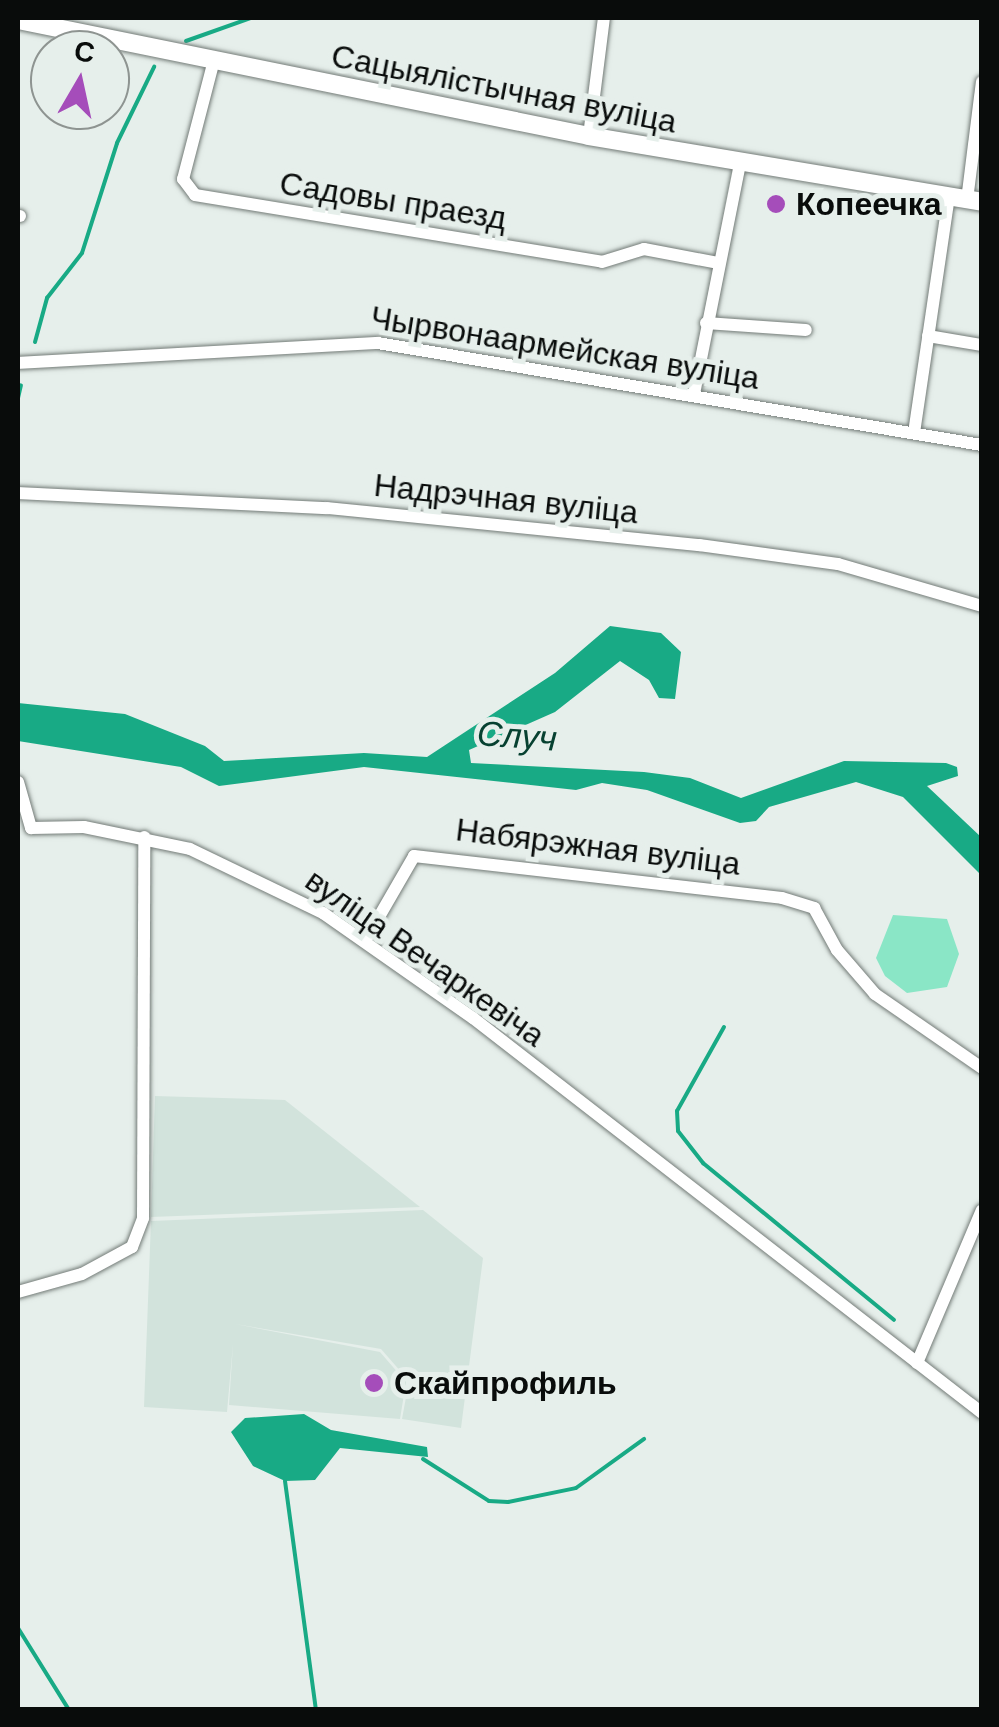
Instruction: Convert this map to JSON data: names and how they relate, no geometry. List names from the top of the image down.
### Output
{
  "streets": {
    "main road": ["Сацыялістычная вуліца"],
    "street": [
      "Садовы праезд",
      "Чырвонаармейская вуліца",
      "Надрэчная вуліца",
      "Набярэжная вуліца",
      "вуліца Вечаркевіча"
    ]
  },
  "crossings": [
    ["Сацыялістычная вуліца", "Садовы праезд"],
    ["Набярэжная вуліца", "вуліца Вечаркевіча"]
  ],
  "water": ["Случ"],
  "places": ["Копеечка", "Скайпрофиль"],
  "north": "top"
}
